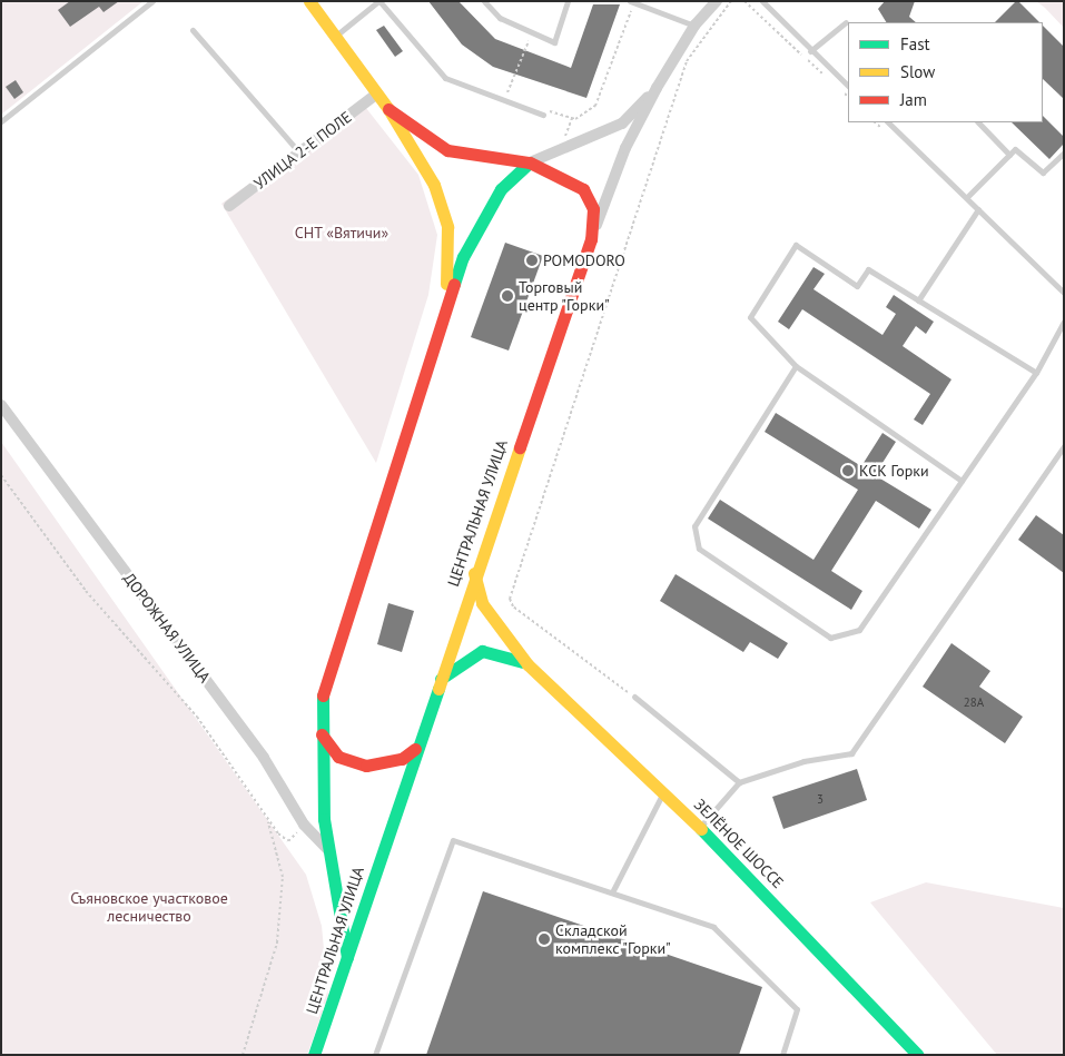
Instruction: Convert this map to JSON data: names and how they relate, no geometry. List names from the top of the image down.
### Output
{
  "streets": {
    "main road": ["ЦЕНТРАЛЬНАЯ УЛИЦА", "ЗЕЛЁНОЕ ШОССЕ"],
    "street": ["УЛИЦА 2-Е ПОЛЕ", "ДОРОЖНАЯ УЛИЦА"]
  },
  "parks": ["СНТ «Вятичи»", "Съяновское участковое лесничество"],
  "places": [
    "POMODORO",
    "Торговый центр \"Горки\"",
    "КСК Горки",
    "Складской комплекс \"Горки\""
  ],
  "house_numbers": ["28А", "3"],
  "legend": ["Fast", "Slow", "Jam"]
}
